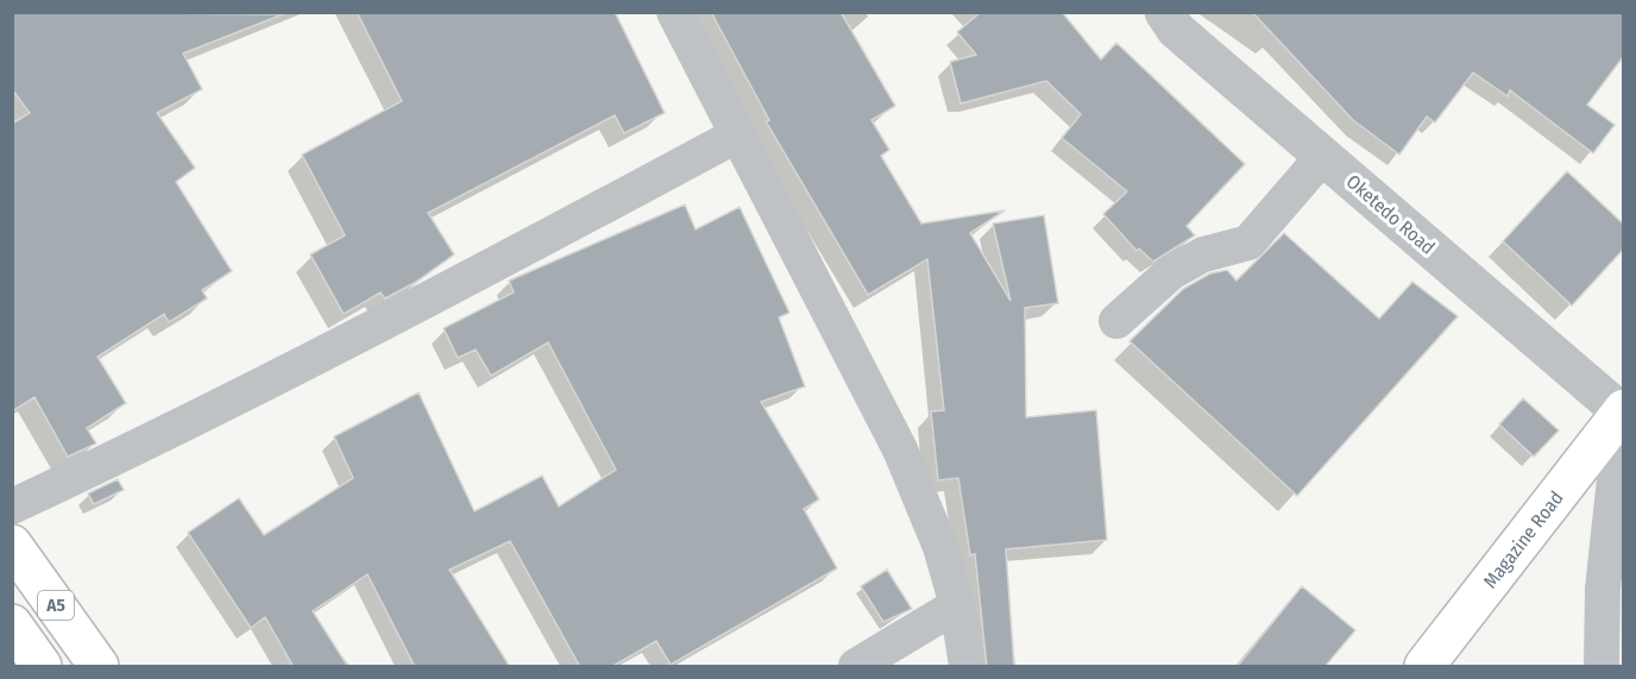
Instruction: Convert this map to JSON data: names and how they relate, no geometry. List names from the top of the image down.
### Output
{
  "streets": {
    "main road": ["Magazine Road", "A5"],
    "street": ["Oketedo Road"]
  },
  "crossings": [
    ["Oketedo Road", "Magazine Road"]
  ]
}
